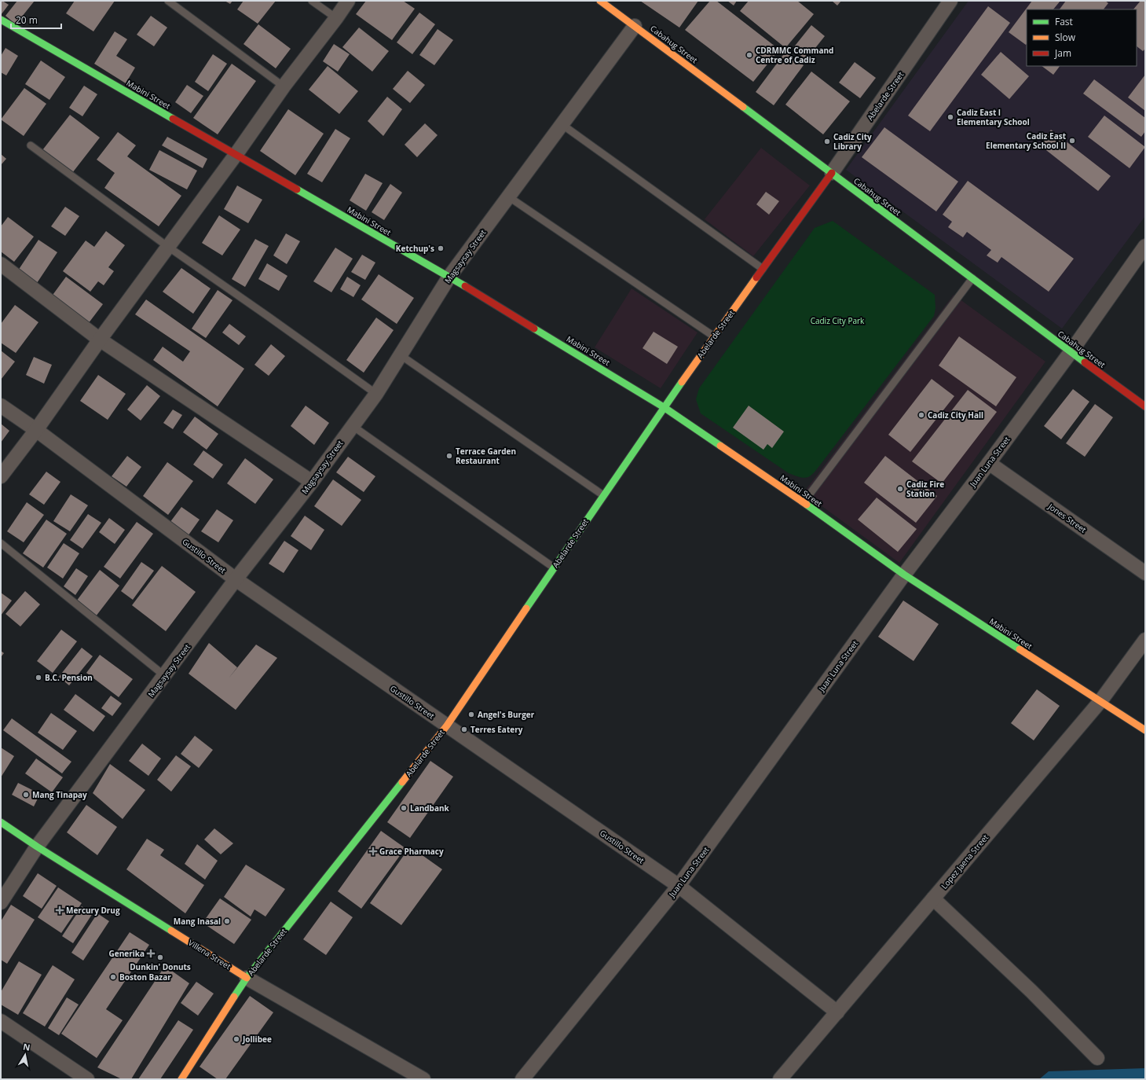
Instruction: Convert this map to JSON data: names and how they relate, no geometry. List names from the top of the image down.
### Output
{
  "streets": {
    "street": [
      "Cabahug Street",
      "Mabini Street",
      "Abelarde Street",
      "Magsaysay Street",
      "Juan Luna Street",
      "Jones Street",
      "Gustillo Street",
      "Lopez Jaena Street",
      "Villena Street"
    ]
  },
  "crossings": [
    ["Cabahug Street", "Abelarde Street"],
    ["Cabahug Street", "Magsaysay Street"],
    ["Cabahug Street", "Juan Luna Street"],
    ["Mabini Street", "Abelarde Street"],
    ["Mabini Street", "Magsaysay Street"],
    ["Mabini Street", "Juan Luna Street"],
    ["Mabini Street", "Lopez Jaena Street"],
    ["Abelarde Street", "Gustillo Street"],
    ["Abelarde Street", "Villena Street"],
    ["Magsaysay Street", "Gustillo Street"],
    ["Magsaysay Street", "Villena Street"],
    ["Juan Luna Street", "Jones Street"],
    ["Juan Luna Street", "Gustillo Street"],
    ["Gustillo Street", "Lopez Jaena Street"]
  ],
  "parks": ["Cadiz City Park"],
  "places": {
    "other": [
      "CDRMMC Command Centre of Cadiz",
      "Cadiz East I Elementary School",
      "Cadiz East Elementary School II",
      "Cadiz City Library",
      "Ketchup's",
      "Cadiz City Hall",
      "Terrace Garden Restaurant",
      "Cadiz Fire Station",
      "B.C. Pension",
      "Angel's Burger",
      "Terres Eatery",
      "Mang Tinapay",
      "Landbank",
      "Mang Inasal",
      "Dunkin' Donuts",
      "Boston Bazar",
      "Jollibee"
    ],
    "health": ["Grace Pharmacy", "Mercury Drug", "Generika"]
  },
  "legend": ["Fast", "Slow", "Jam"],
  "scale_bar": "20 m",
  "north": "top"
}
